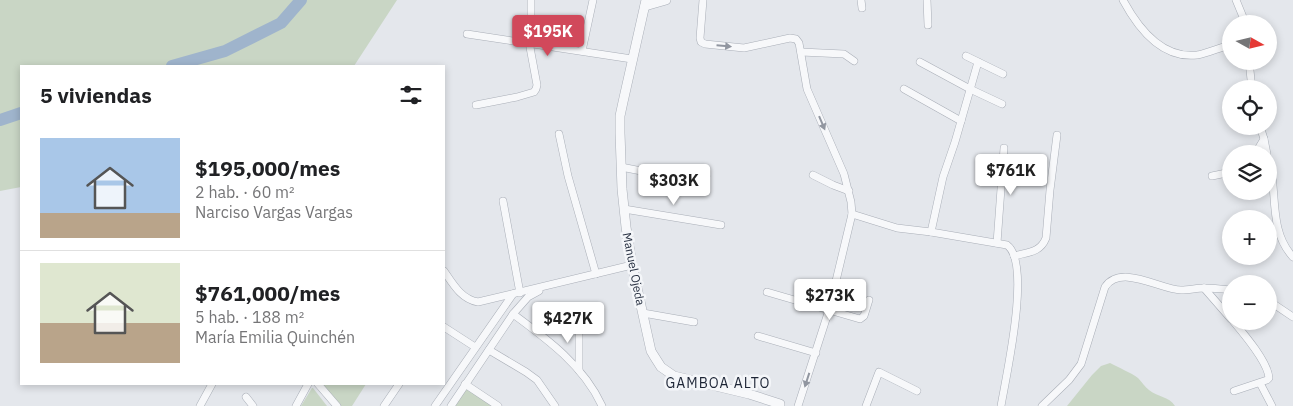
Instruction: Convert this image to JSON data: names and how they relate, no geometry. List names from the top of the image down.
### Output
{
  "streets": {
    "street": ["Manuel Ojeda"]
  },
  "districts": ["GAMBOA ALTO"],
  "north": "right",
  "page": {
    "map_buttons": ["+", "−"],
    "price": [
      "$195K",
      "$761K",
      "$303K",
      "$273K",
      "$427K"
    ],
    "heading": "5 viviendas",
    "list": [
      {
        "name": "$195,000/mes",
        "note": "2 hab. · 60 m² · Narciso Vargas Vargas"
      },
      {
        "name": "$761,000/mes",
        "note": "5 hab. · 188 m² · María Emilia Quinchén"
      }
    ]
  }
}
